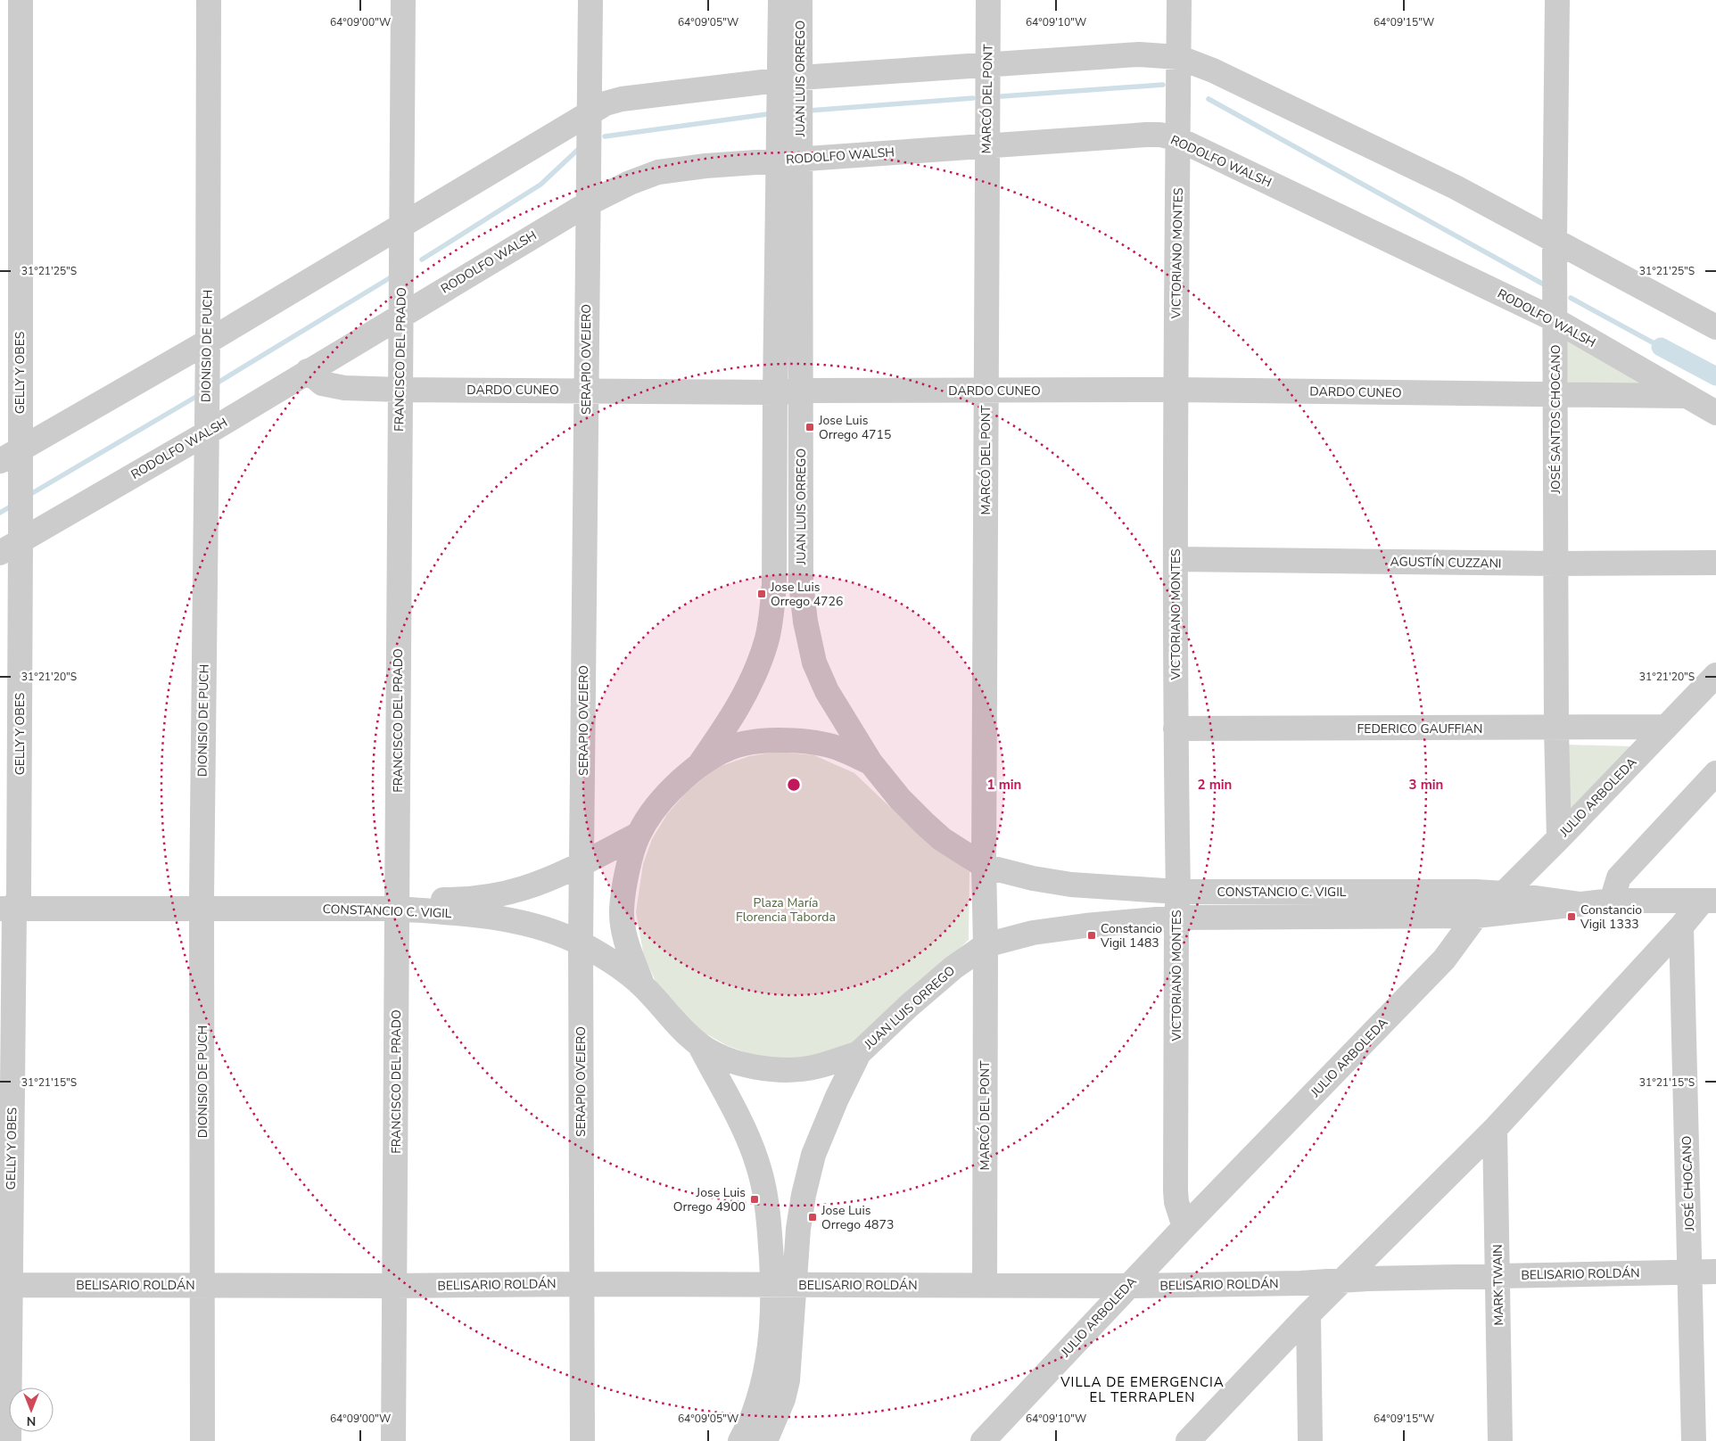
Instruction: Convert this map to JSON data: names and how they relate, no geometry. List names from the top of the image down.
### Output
{
  "streets": {
    "street": [
      "JUAN LUIS ORREGO",
      "MARCÓ DEL PONT",
      "RODOLFO WALSH",
      "VICTORIANO MONTES",
      "DIONISIO DE PUCH",
      "FRANCISCO DEL PRADO",
      "SERAPIO OVEJERO",
      "GELLY Y OBES",
      "DARDO CUNEO",
      "JOSÉ SANTOS CHOCANO",
      "AGUSTÍN CUZZANI",
      "FEDERICO GAUFFIAN",
      "JULIO ARBOLEDA",
      "CONSTANCIO C. VIGIL",
      "JOSÉ CHOCANO",
      "BELISARIO ROLDÁN",
      "MARK TWAIN"
    ]
  },
  "crossings": [
    ["JUAN LUIS ORREGO", "MARCÓ DEL PONT"],
    ["JUAN LUIS ORREGO", "RODOLFO WALSH"],
    ["JUAN LUIS ORREGO", "DARDO CUNEO"],
    ["JUAN LUIS ORREGO", "CONSTANCIO C. VIGIL"],
    ["JUAN LUIS ORREGO", "BELISARIO ROLDÁN"],
    ["MARCÓ DEL PONT", "RODOLFO WALSH"],
    ["MARCÓ DEL PONT", "DARDO CUNEO"],
    ["MARCÓ DEL PONT", "CONSTANCIO C. VIGIL"],
    ["MARCÓ DEL PONT", "BELISARIO ROLDÁN"],
    ["RODOLFO WALSH", "VICTORIANO MONTES"],
    ["RODOLFO WALSH", "DIONISIO DE PUCH"],
    ["RODOLFO WALSH", "FRANCISCO DEL PRADO"],
    ["RODOLFO WALSH", "SERAPIO OVEJERO"],
    ["RODOLFO WALSH", "GELLY Y OBES"],
    ["RODOLFO WALSH", "DARDO CUNEO"],
    ["RODOLFO WALSH", "JOSÉ SANTOS CHOCANO"],
    ["VICTORIANO MONTES", "DARDO CUNEO"],
    ["VICTORIANO MONTES", "AGUSTÍN CUZZANI"],
    ["VICTORIANO MONTES", "FEDERICO GAUFFIAN"],
    ["VICTORIANO MONTES", "JULIO ARBOLEDA"],
    ["VICTORIANO MONTES", "CONSTANCIO C. VIGIL"],
    ["DIONISIO DE PUCH", "CONSTANCIO C. VIGIL"],
    ["DIONISIO DE PUCH", "BELISARIO ROLDÁN"],
    ["FRANCISCO DEL PRADO", "DARDO CUNEO"],
    ["FRANCISCO DEL PRADO", "CONSTANCIO C. VIGIL"],
    ["FRANCISCO DEL PRADO", "BELISARIO ROLDÁN"],
    ["SERAPIO OVEJERO", "DARDO CUNEO"],
    ["SERAPIO OVEJERO", "CONSTANCIO C. VIGIL"],
    ["SERAPIO OVEJERO", "BELISARIO ROLDÁN"],
    ["GELLY Y OBES", "CONSTANCIO C. VIGIL"],
    ["GELLY Y OBES", "BELISARIO ROLDÁN"],
    ["DARDO CUNEO", "JOSÉ SANTOS CHOCANO"],
    ["JOSÉ SANTOS CHOCANO", "AGUSTÍN CUZZANI"],
    ["JOSÉ SANTOS CHOCANO", "FEDERICO GAUFFIAN"],
    ["JOSÉ SANTOS CHOCANO", "JULIO ARBOLEDA"],
    ["FEDERICO GAUFFIAN", "JULIO ARBOLEDA"],
    ["JULIO ARBOLEDA", "CONSTANCIO C. VIGIL"],
    ["JULIO ARBOLEDA", "BELISARIO ROLDÁN"],
    ["JOSÉ CHOCANO", "BELISARIO ROLDÁN"],
    ["BELISARIO ROLDÁN", "MARK TWAIN"]
  ],
  "districts": ["VILLA DE EMERGENCIA EL TERRAPLEN"],
  "parks": ["Plaza María Florencia Taborda"],
  "places": {
    "transit": [
      "Jose Luis Orrego 4715",
      "Jose Luis Orrego 4726",
      "Constancio Vigil 1333",
      "Constancio Vigil 1483",
      "Jose Luis Orrego 4900",
      "Jose Luis Orrego 4873"
    ]
  },
  "north": "bottom",
  "coordinates": [
    "64°09'00\"W",
    "64°09'05\"W",
    "64°09'10\"W",
    "64°09'15\"W",
    "31°21'25\"S",
    "31°21'20\"S",
    "31°21'15\"S"
  ],
  "rings": ["1 min", "2 min", "3 min"]
}
